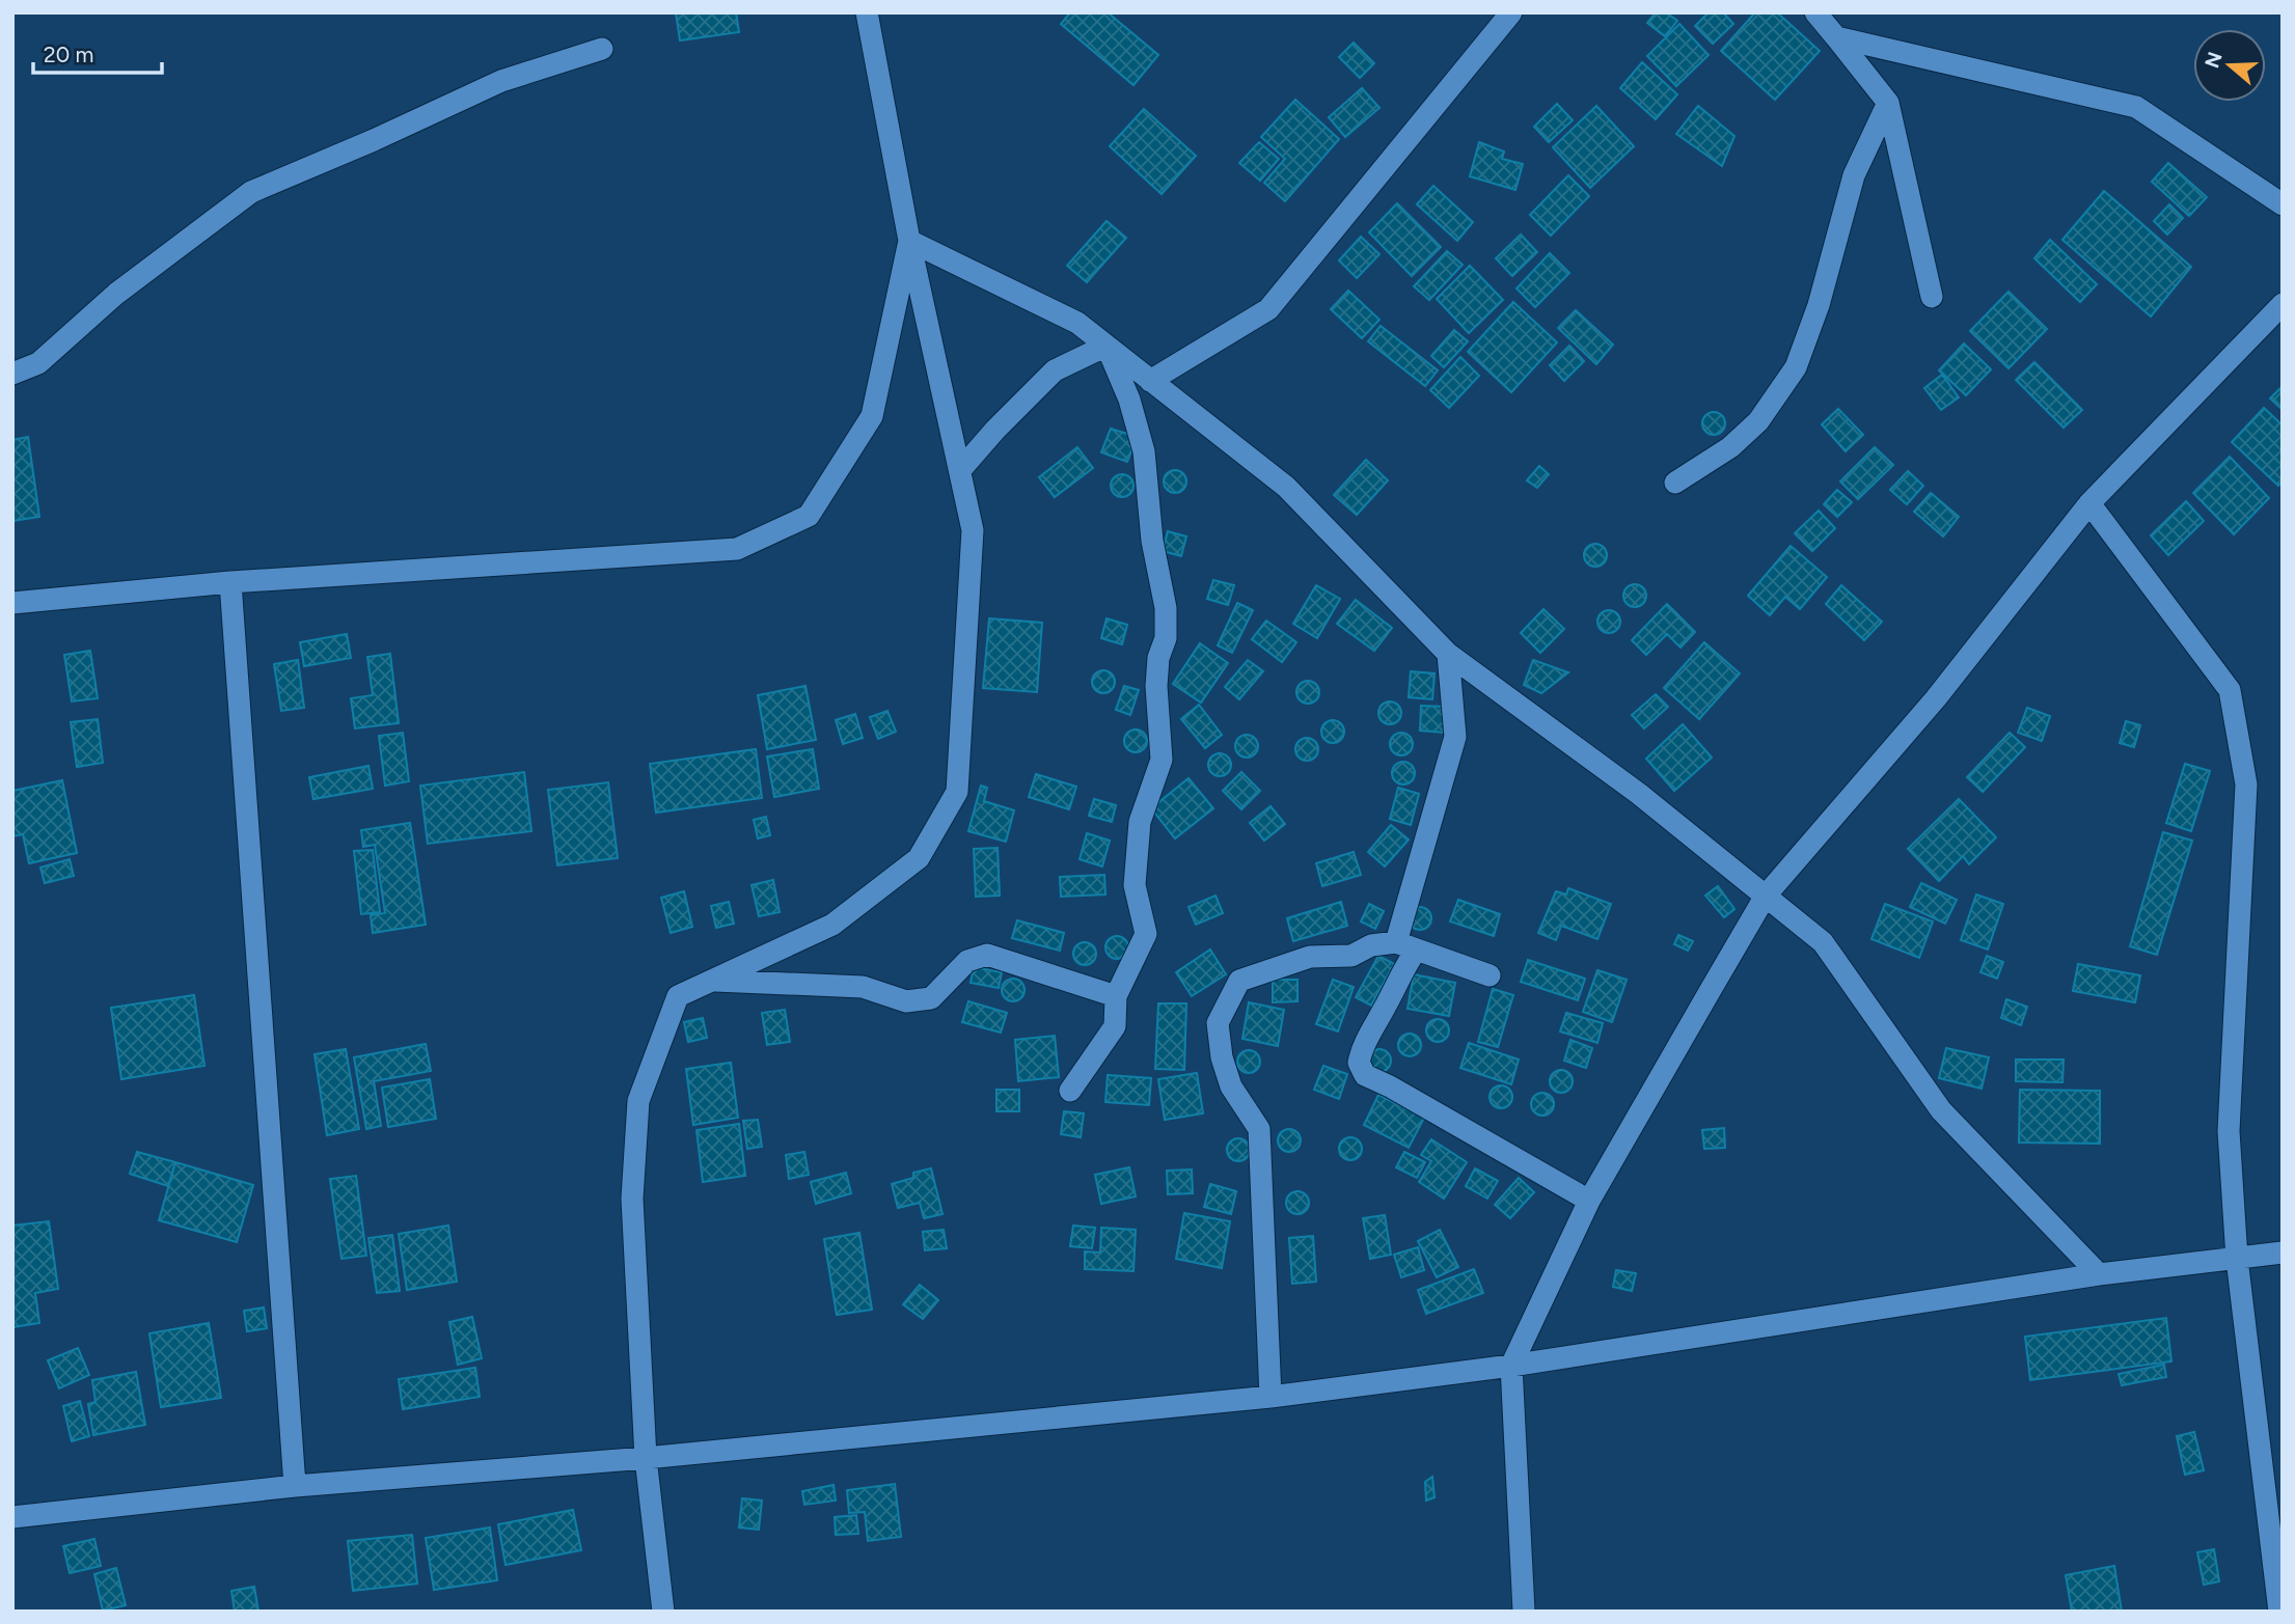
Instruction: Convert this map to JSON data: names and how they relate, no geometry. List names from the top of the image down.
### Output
{
  "scale_bar": "20 m",
  "north": "left"
}
